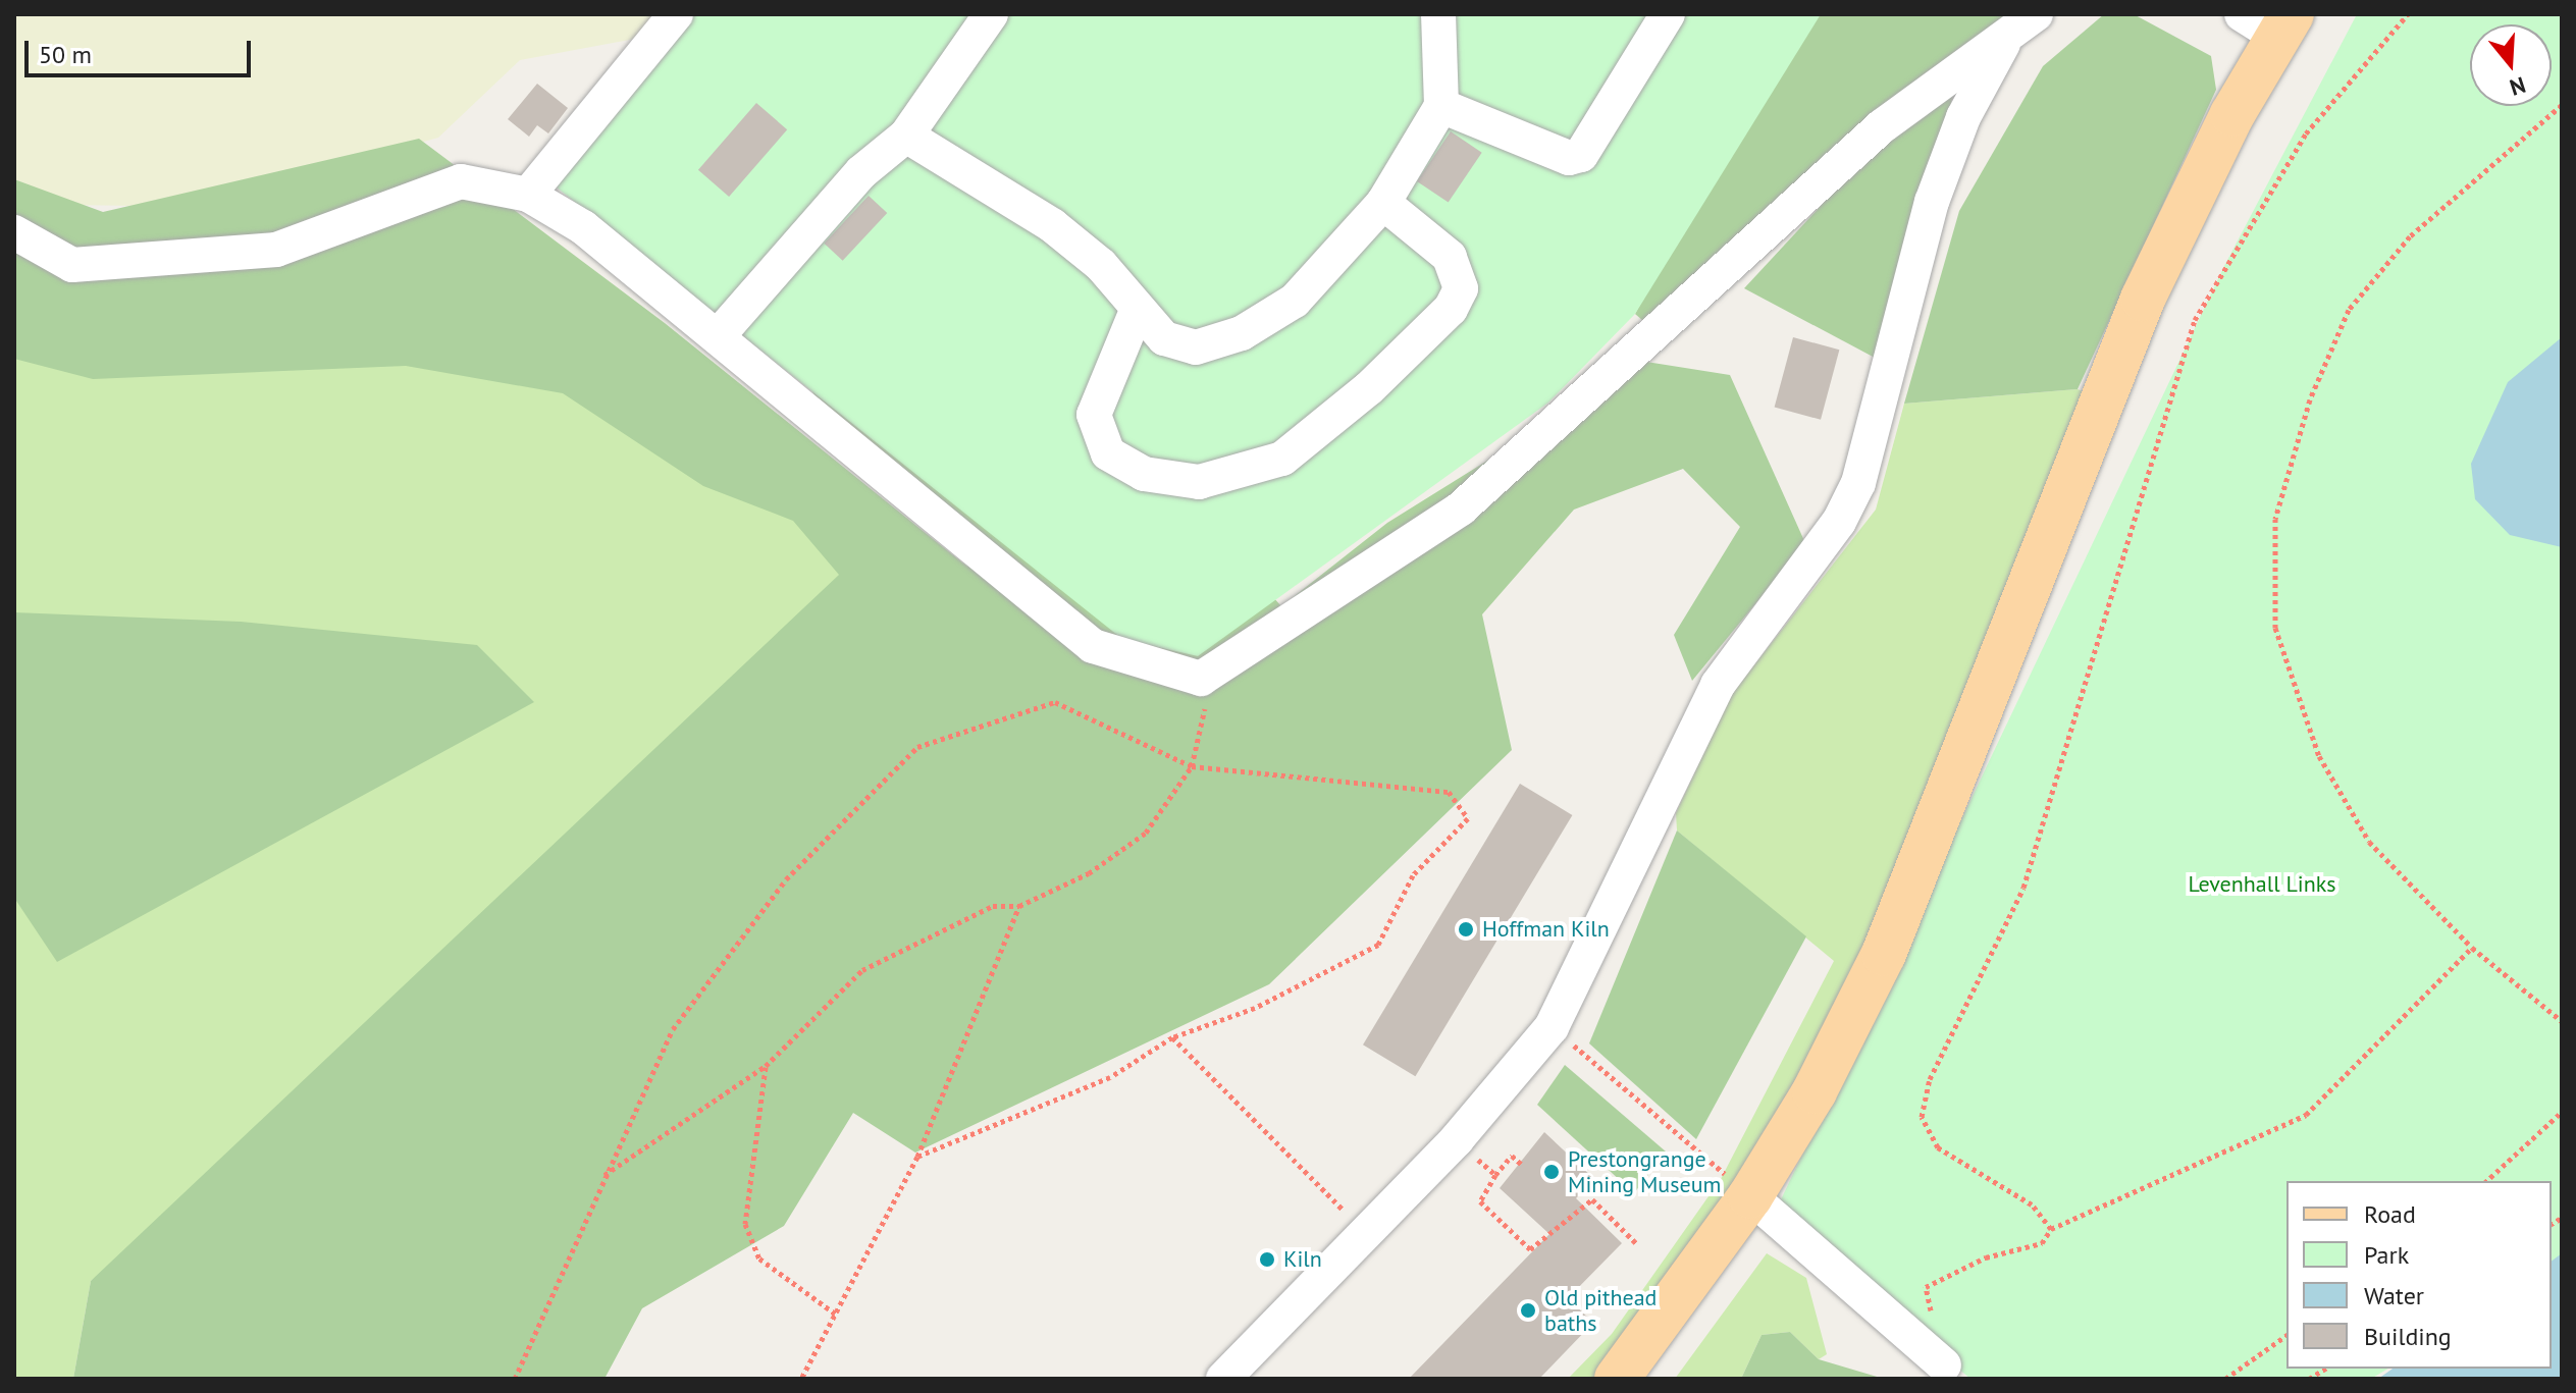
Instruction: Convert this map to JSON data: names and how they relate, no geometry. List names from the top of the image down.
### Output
{
  "parks": ["Levenhall Links"],
  "places": [
    "Hoffman Kiln",
    "Prestongrange Mining Museum",
    "Kiln",
    "Old pithead baths"
  ],
  "legend": [
    "Road",
    "Park",
    "Water",
    "Building"
  ],
  "scale_bar": "50 m",
  "north": "bottom"
}
